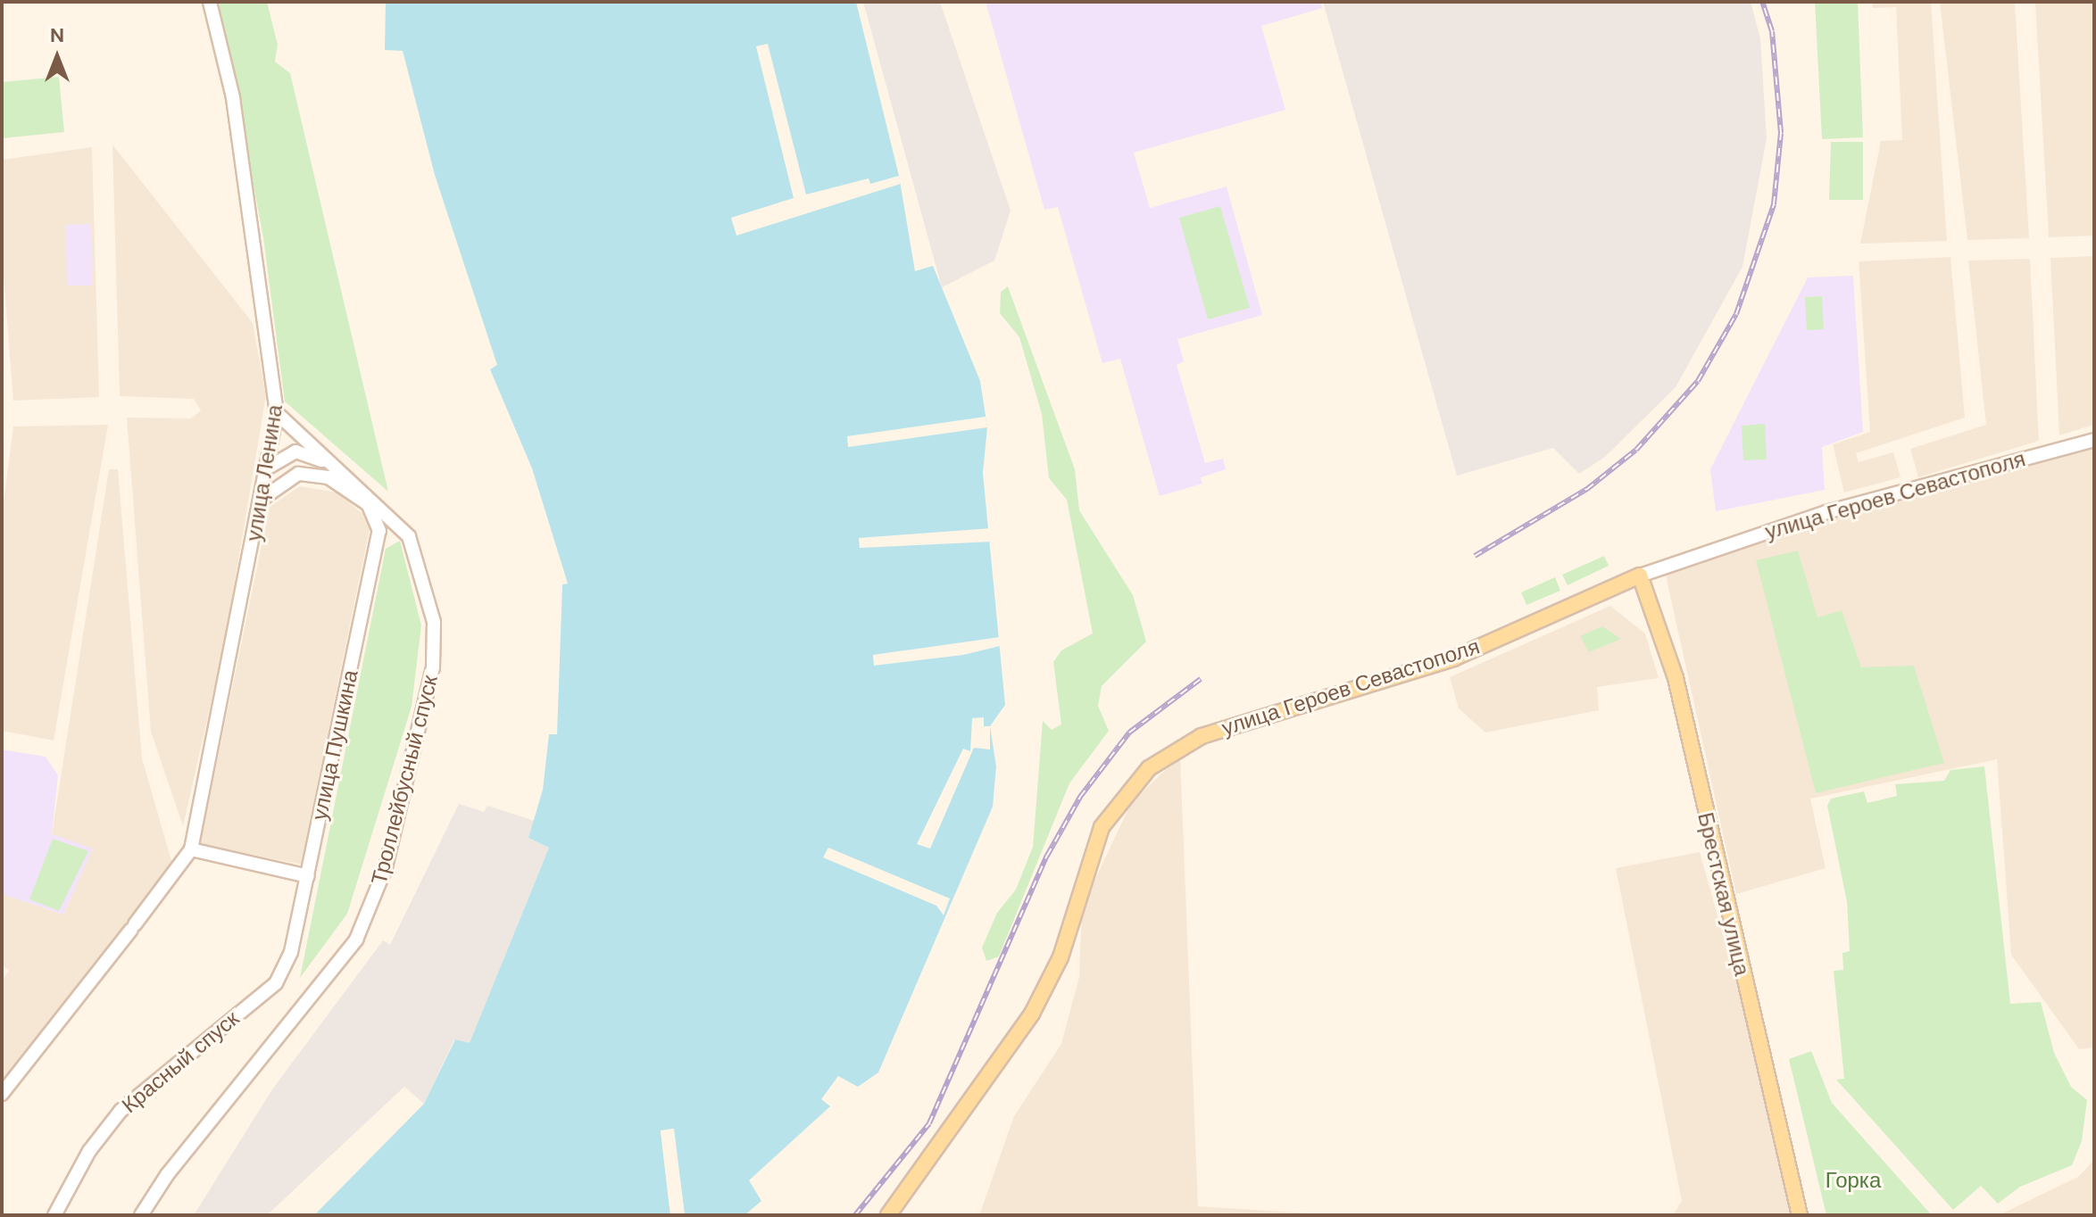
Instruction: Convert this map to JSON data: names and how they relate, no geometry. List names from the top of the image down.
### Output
{
  "streets": {
    "main road": [
      "улица Ленина",
      "улица Героев Севастополя",
      "улица Пушкина",
      "Троллейбусный спуск",
      "Брестская улица",
      "Красный спуск"
    ]
  },
  "crossings": [
    ["улица Ленина", "улица Пушкина"],
    ["улица Ленина", "Троллейбусный спуск"],
    ["улица Героев Севастополя", "Брестская улица"],
    ["улица Пушкина", "Красный спуск"]
  ],
  "parks": ["Горка"],
  "north": "top"
}
